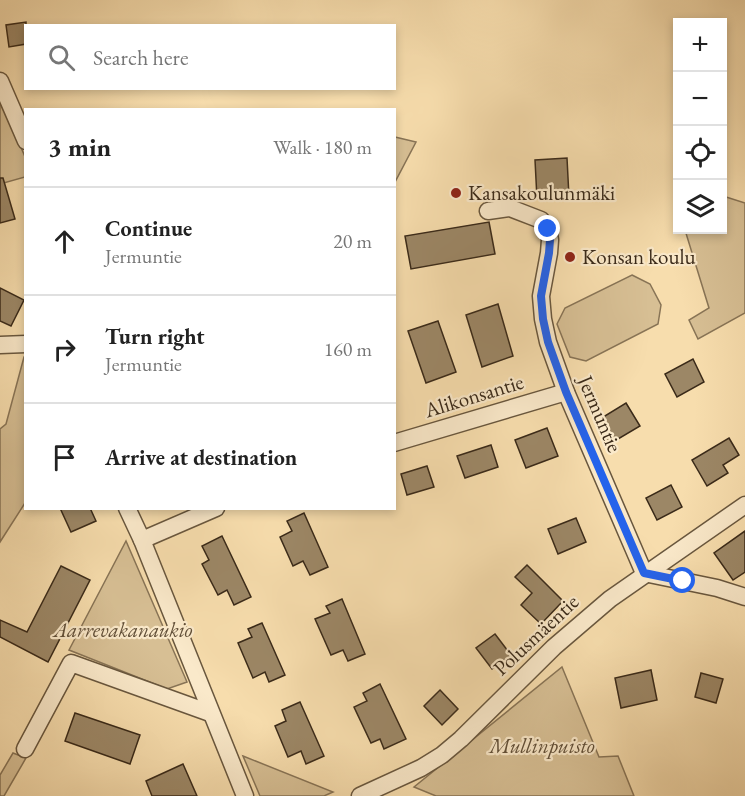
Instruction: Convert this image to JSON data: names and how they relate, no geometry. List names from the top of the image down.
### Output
{
  "streets": {
    "street": ["Alikonsantie", "Jermuntie", "Polusmäentie"]
  },
  "crossings": [
    ["Alikonsantie", "Jermuntie"],
    ["Jermuntie", "Polusmäentie"]
  ],
  "parks": ["Aarrevakanaukio", "Mullinpuisto"],
  "places": ["Kansakoulunmäki", "Konsan koulu"],
  "page": {
    "map_buttons": ["+", "−"],
    "search": "Search here",
    "heading": ["3 min", "Walk · 180 m"],
    "list": [
      ["Continue", "Jermuntie", "20 m"],
      ["Turn right", "Jermuntie", "160 m"],
      "Arrive at destination"
    ]
  }
}
